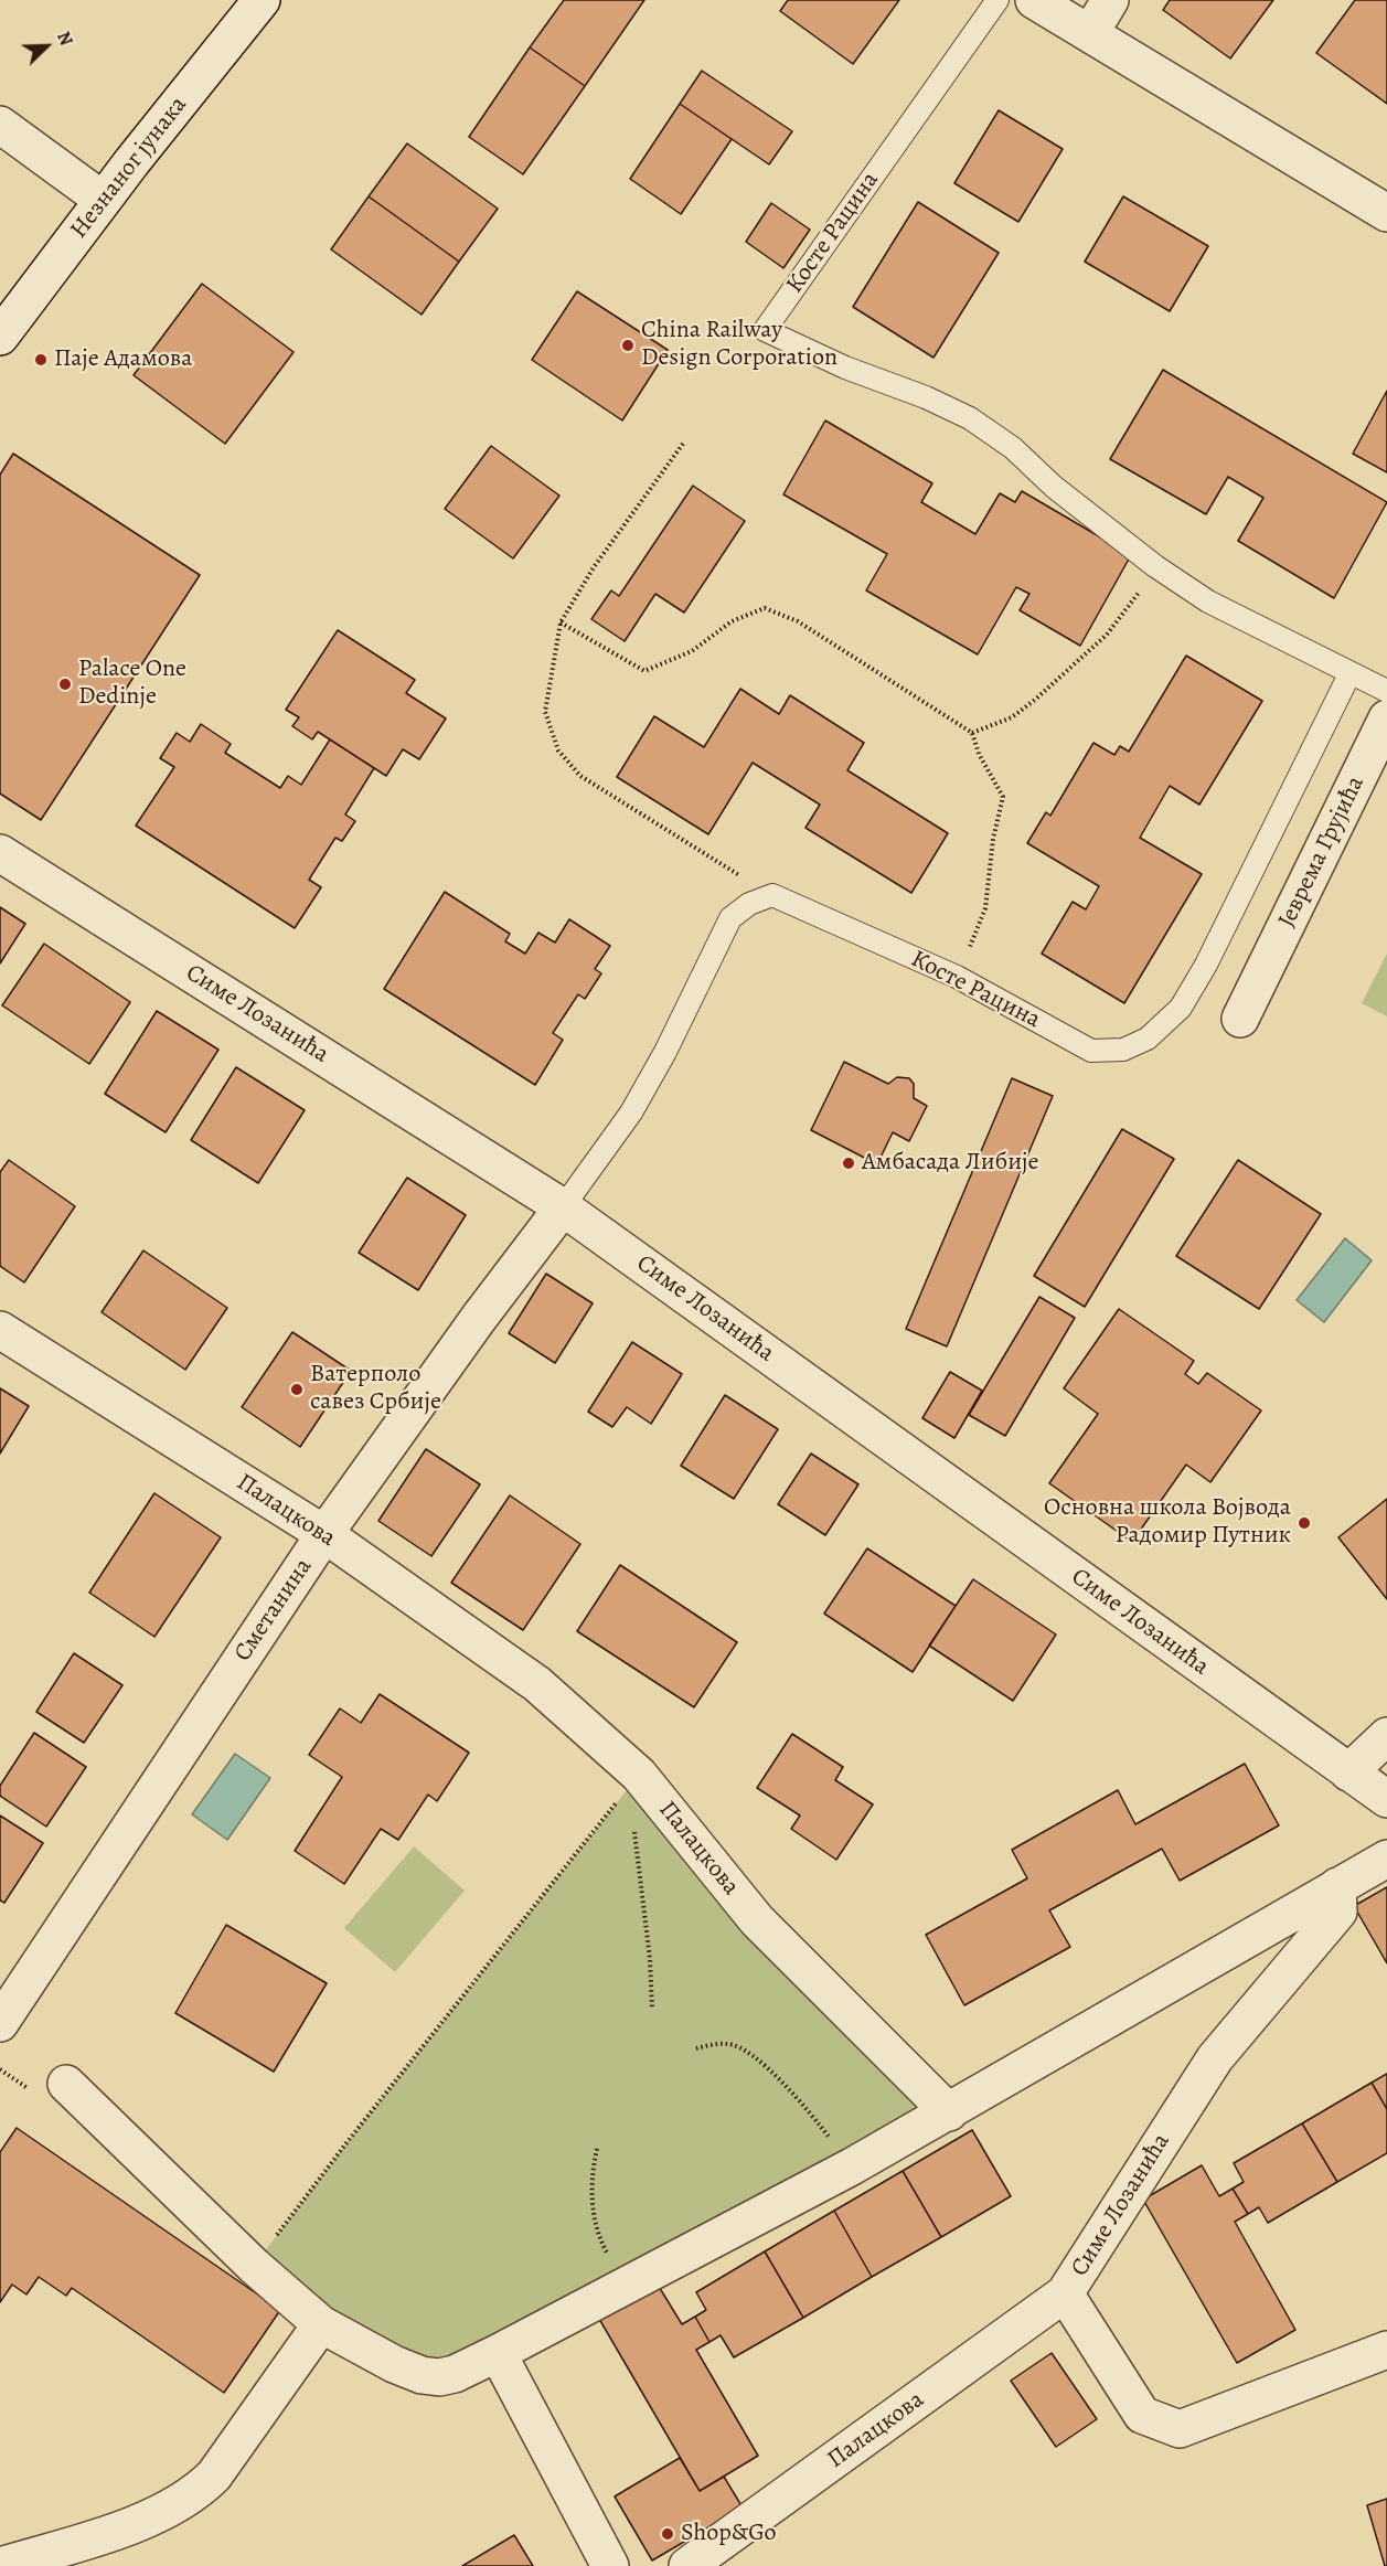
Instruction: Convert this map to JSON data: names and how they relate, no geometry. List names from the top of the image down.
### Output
{
  "streets": {
    "street": [
      "Незнаног јунака",
      "Јеврема Грујића",
      "Симе Лозанића",
      "Палацкова",
      "Сметанина"
    ],
    "lane": ["Косте Рацина"]
  },
  "crossings": [
    ["Симе Лозанића", "Палацкова"],
    ["Симе Лозанића", "Сметанина"],
    ["Палацкова", "Сметанина"]
  ],
  "places": [
    "China Railway Design Corporation",
    "Паје Адамова",
    "Palace One Dedinje",
    "Амбасада Либије",
    "Ватерполо савез Србије",
    "Основна школа Војвода Радомир Путник",
    "Shop&Go"
  ],
  "north": "top right"
}
